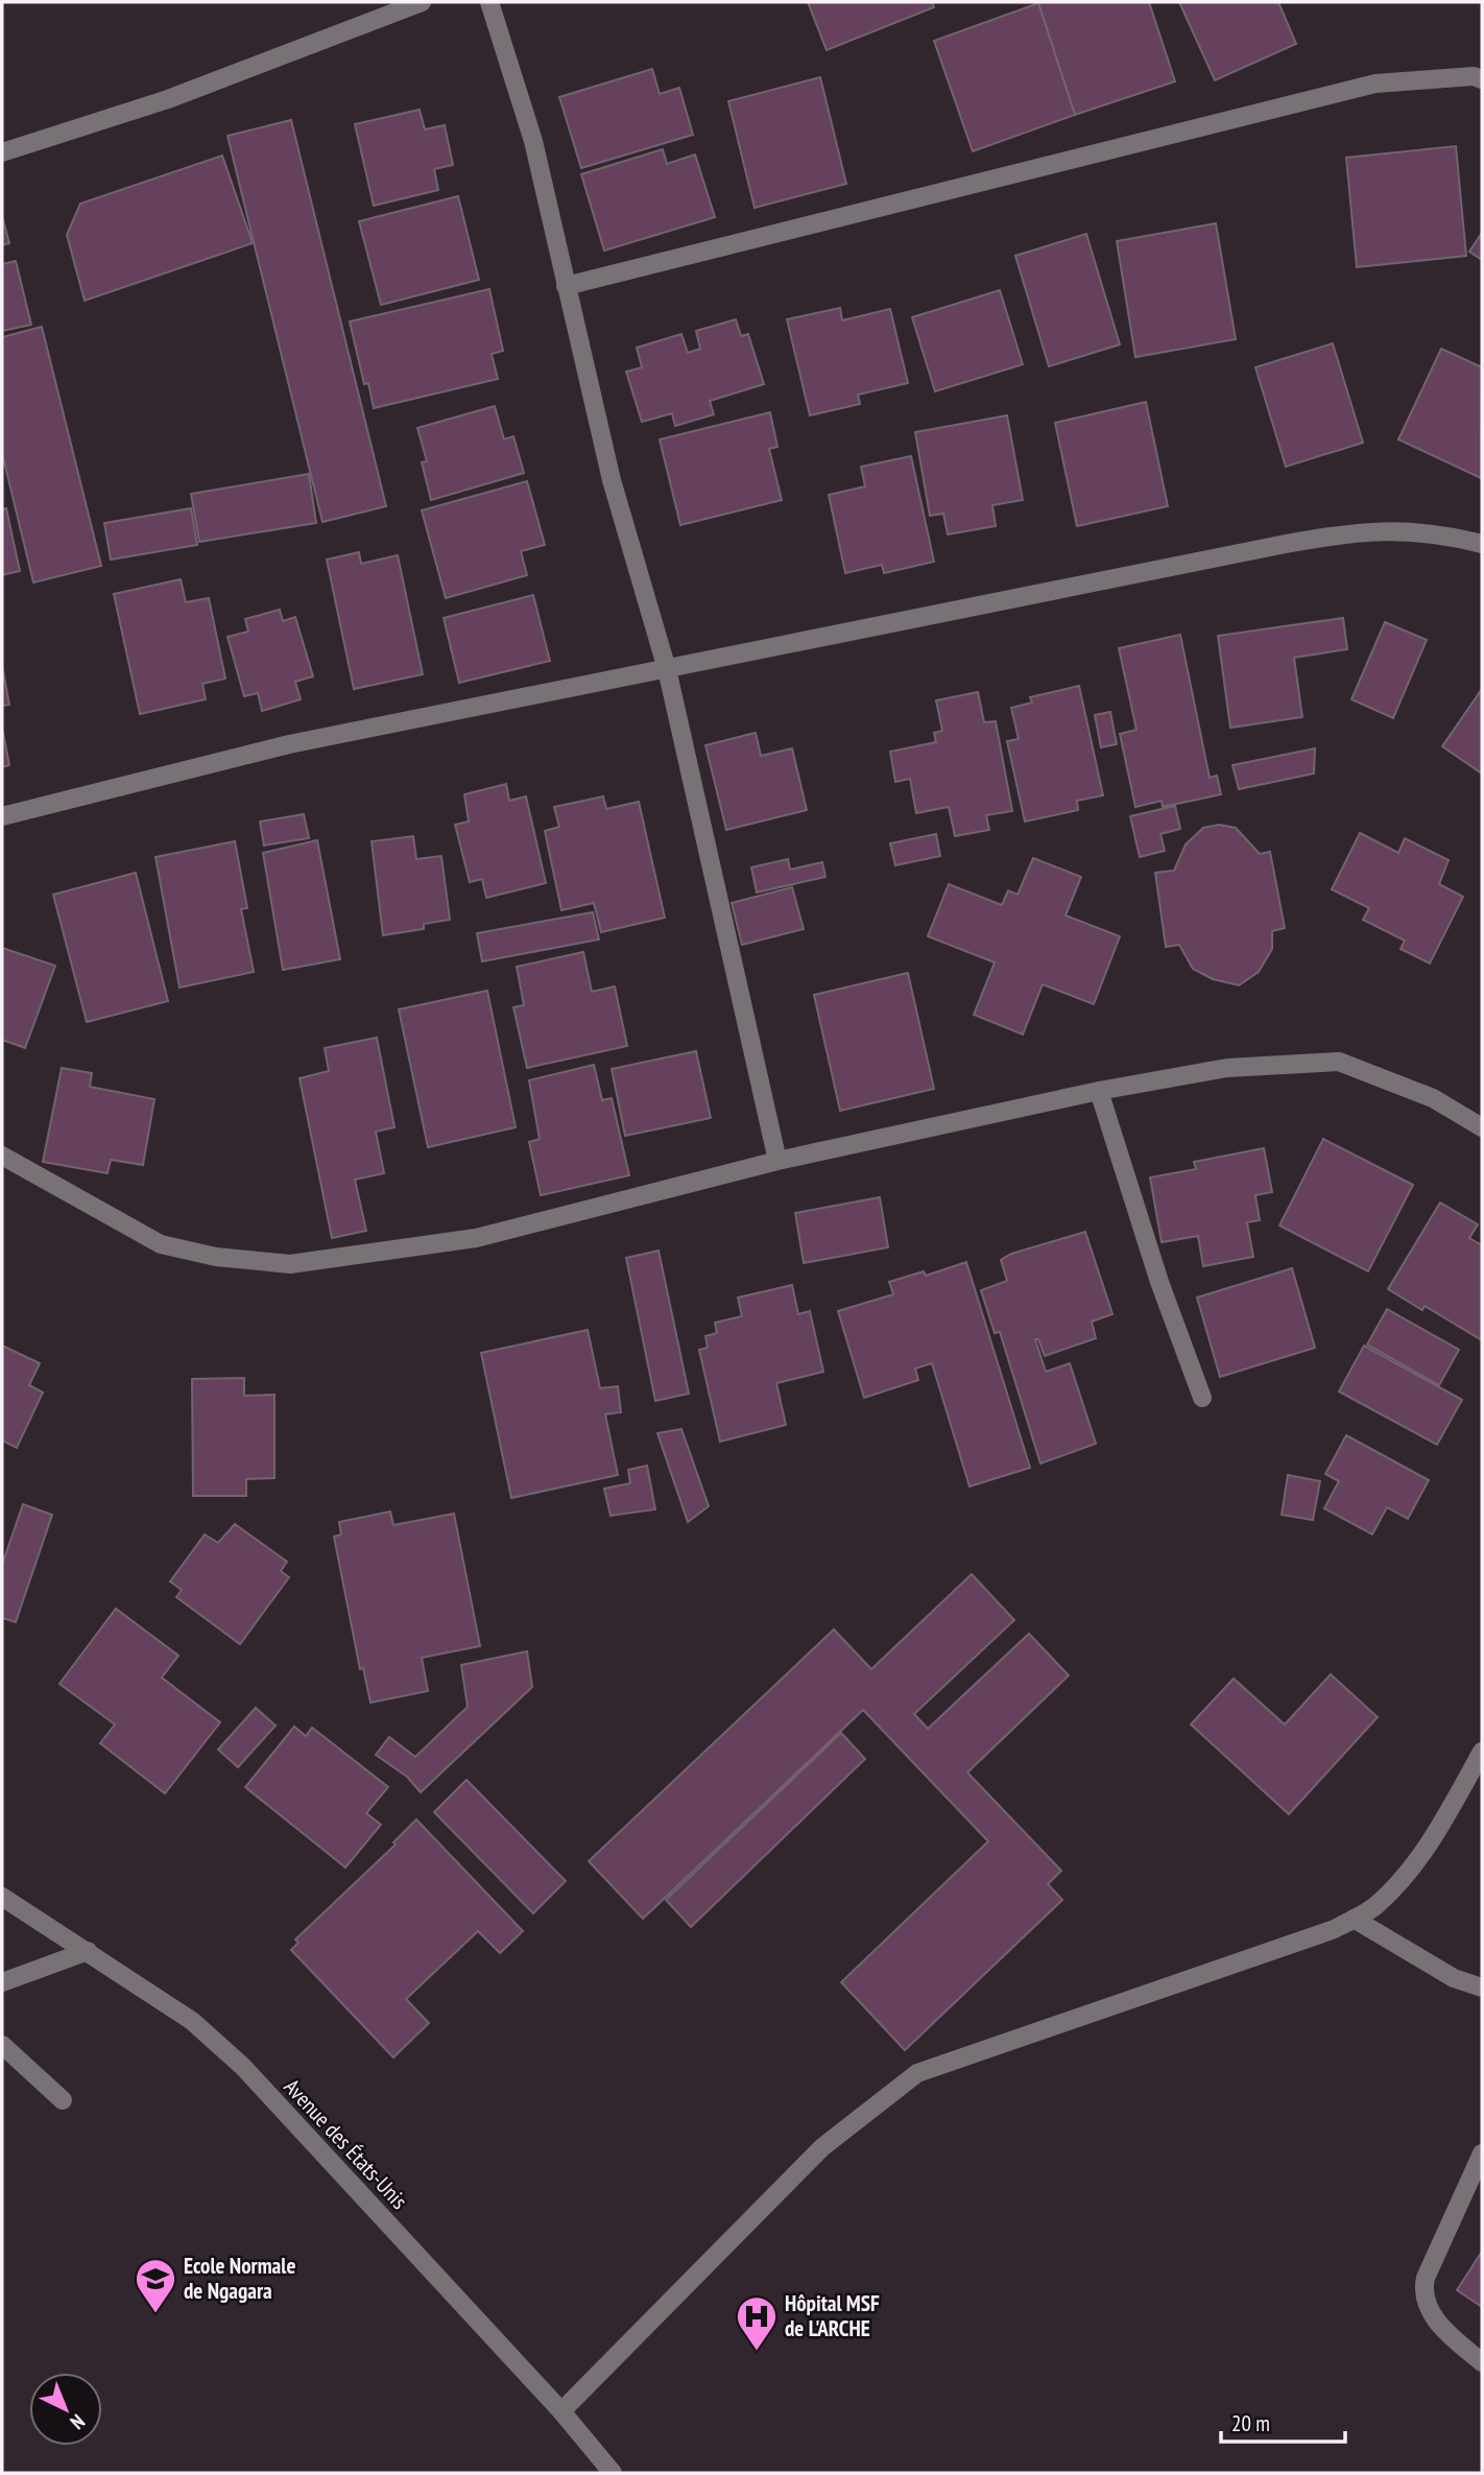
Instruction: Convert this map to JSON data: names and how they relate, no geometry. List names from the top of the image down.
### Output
{
  "streets": {
    "street": ["Avenue des États-Unis"]
  },
  "places": {
    "school or university": ["Ecole Normale de Ngagara"],
    "hospital": ["Hôpital MSF de L'ARCHE"]
  },
  "scale_bar": "20 m",
  "north": "bottom right"
}
